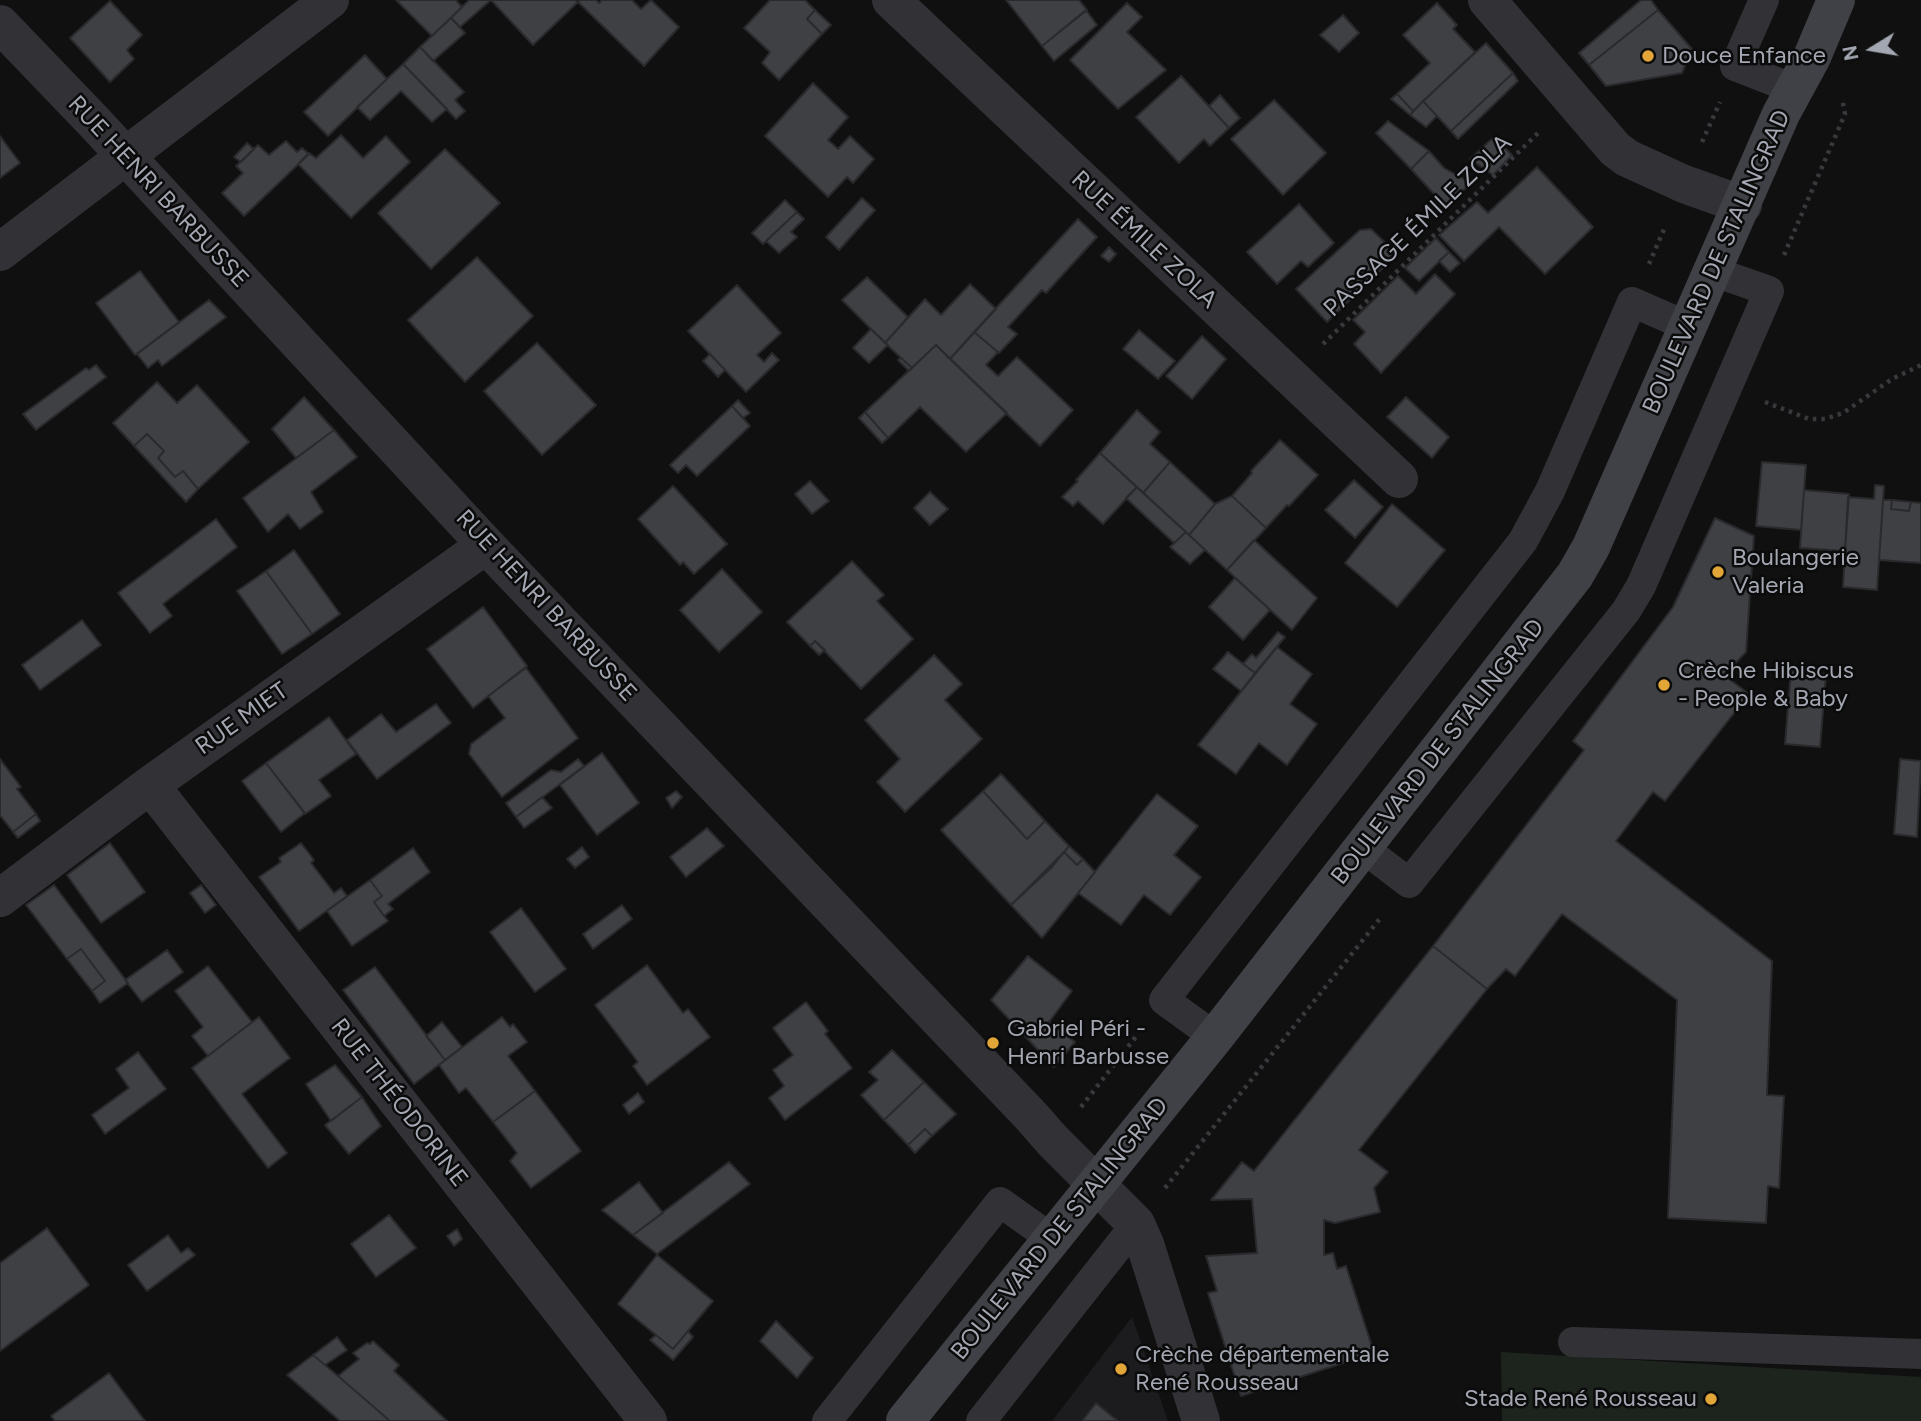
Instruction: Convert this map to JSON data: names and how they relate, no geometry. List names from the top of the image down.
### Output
{
  "streets": {
    "main road": ["BOULEVARD DE STALINGRAD"],
    "street": [
      "RUE HENRI BARBUSSE",
      "RUE ÉMILE ZOLA",
      "RUE MIET",
      "RUE THÉODORINE"
    ],
    "path": ["PASSAGE ÉMILE ZOLA"]
  },
  "crossings": [
    ["RUE HENRI BARBUSSE", "BOULEVARD DE STALINGRAD"],
    ["RUE HENRI BARBUSSE", "RUE MIET"],
    ["PASSAGE ÉMILE ZOLA", "RUE ÉMILE ZOLA"],
    ["RUE MIET", "RUE THÉODORINE"]
  ],
  "places": [
    "Douce Enfance",
    "Boulangerie Valeria",
    "Crèche Hibiscus - People & Baby",
    "Gabriel Péri - Henri Barbusse",
    "Crèche départementale René Rousseau",
    "Stade René Rousseau"
  ],
  "north": "left"
}
